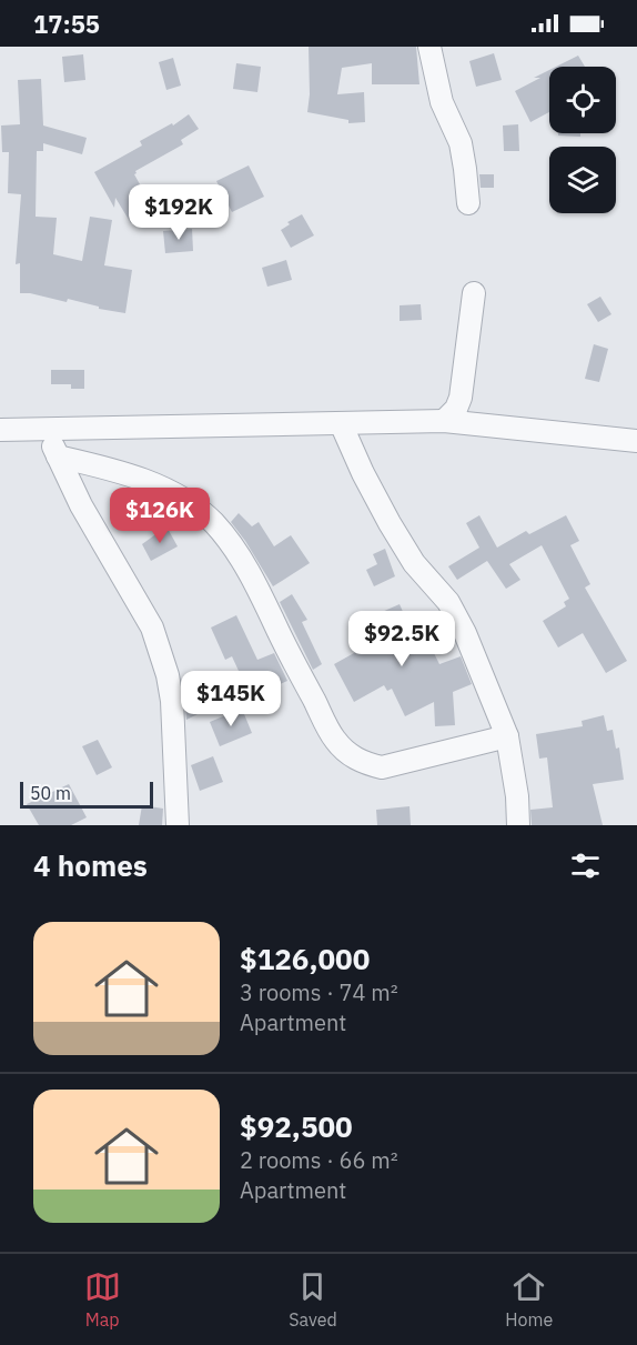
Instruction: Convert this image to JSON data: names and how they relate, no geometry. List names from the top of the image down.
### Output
{
  "scale_bar": "50 m",
  "page": {
    "status": "17:55",
    "price": [
      "$192K",
      "$126K",
      "$92.5K",
      "$145K"
    ],
    "scale": "50 m",
    "heading": "4 homes",
    "list": [
      {
        "name": "$126,000",
        "note": "3 rooms · 74 m² · Apartment"
      },
      {
        "name": "$92,500",
        "note": "2 rooms · 66 m² · Apartment"
      }
    ],
    "tabs": ["Map", "Saved", "Home"]
  }
}
